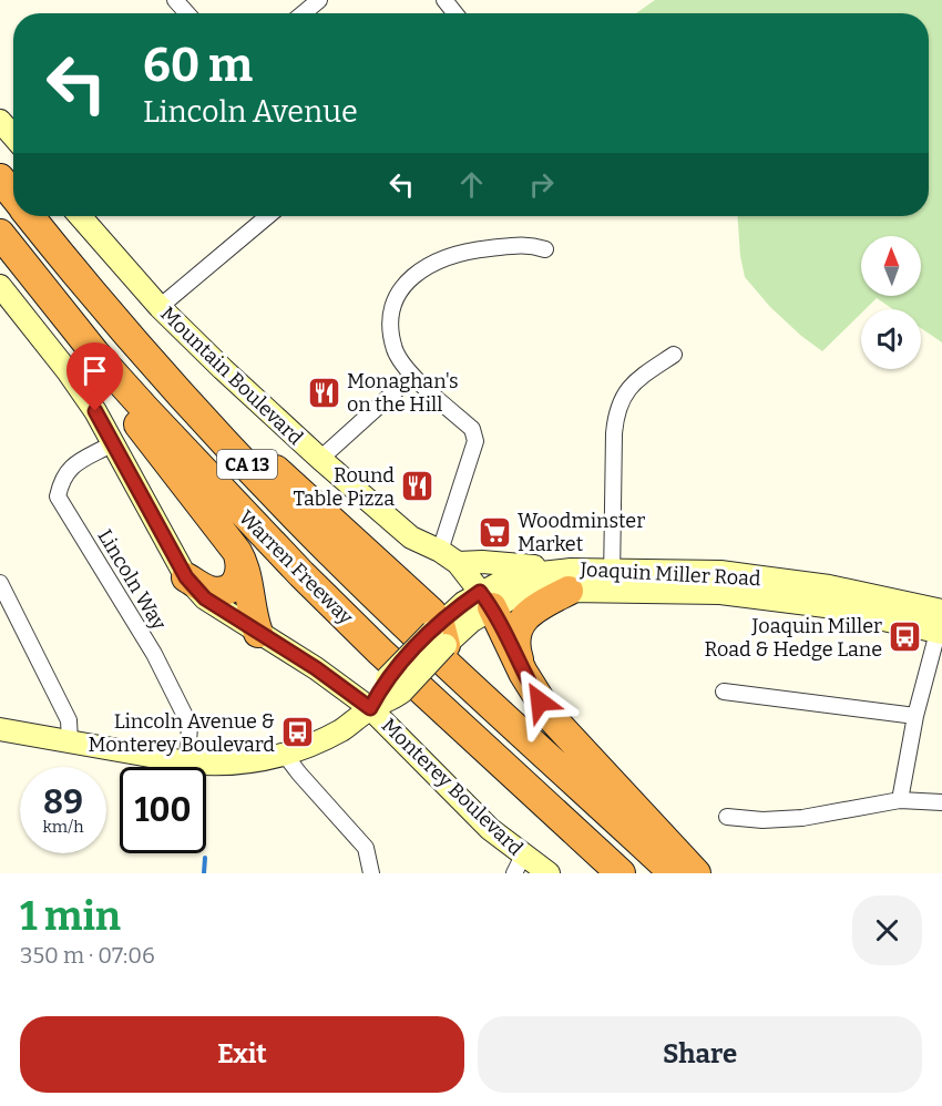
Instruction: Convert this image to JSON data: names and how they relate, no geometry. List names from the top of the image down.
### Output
{
  "streets": {
    "highway": ["CA 13", "Warren Freeway"],
    "main road": ["Mountain Boulevard", "Joaquin Miller Road", "Monterey Boulevard"],
    "street": ["Lincoln Way"]
  },
  "crossings": [
    ["Mountain Boulevard", "Joaquin Miller Road"],
    ["Joaquin Miller Road", "Monterey Boulevard"],
    ["Lincoln Way", "Monterey Boulevard"]
  ],
  "places": {
    "restaurant": ["Monaghan's on the Hill", "Round Table Pizza"],
    "supermarket": ["Woodminster Market"],
    "bus stop": ["Joaquin Miller Road & Hedge Lane", "Lincoln Avenue & Monterey Boulevard"]
  },
  "north": "top",
  "page": {
    "turn": ["60 m", "Lincoln Avenue"],
    "speed": "89 km/h",
    "limit": "100",
    "heading": ["1 min", "350 m · 07:06"],
    "buttons": ["Exit", "Share"]
  }
}
